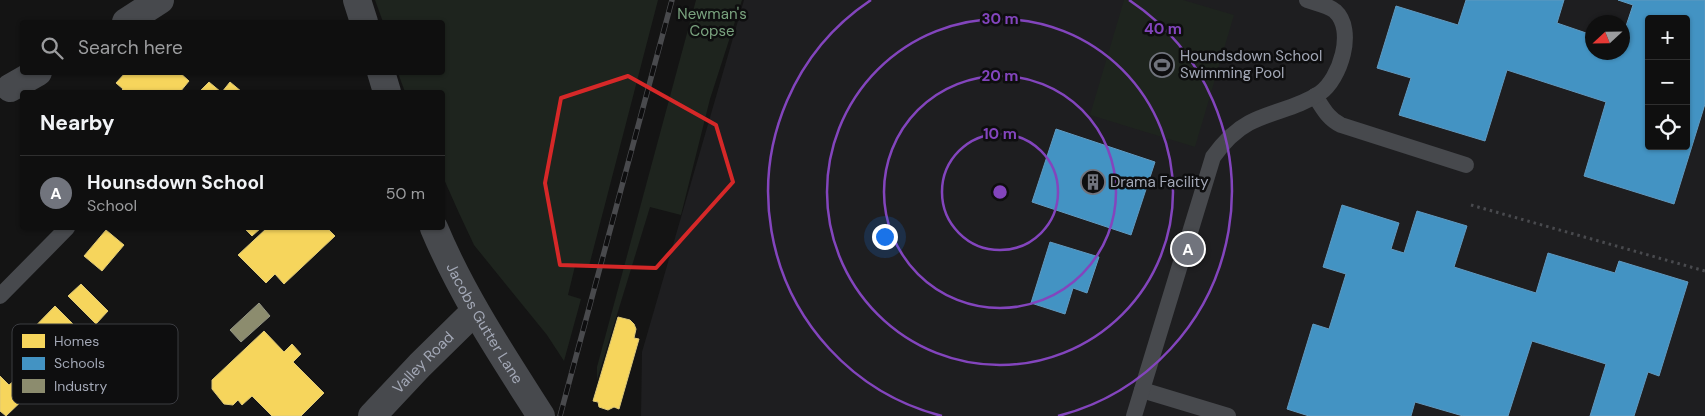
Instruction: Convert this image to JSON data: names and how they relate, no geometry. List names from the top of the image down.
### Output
{
  "streets": {
    "street": ["Jacobs Gutter Lane", "Valley Road"]
  },
  "crossings": [
    ["Jacobs Gutter Lane", "Valley Road"]
  ],
  "parks": ["Newman's Copse"],
  "places": {
    "sports": ["Houndsdown School Swimming Pool"],
    "building": ["Drama Facility"]
  },
  "legend": ["Homes", "Schools", "Industry"],
  "north": "left",
  "page": {
    "map_buttons": ["+", "−"],
    "search": "Search here",
    "heading": "Nearby",
    "list": [
      {
        "mark": "A",
        "name": "Hounsdown School",
        "note": "School",
        "value": "50 m"
      }
    ],
    "pins": "A"
  },
  "rings": [
    "30 m",
    "40 m",
    "20 m",
    "10 m"
  ]
}
